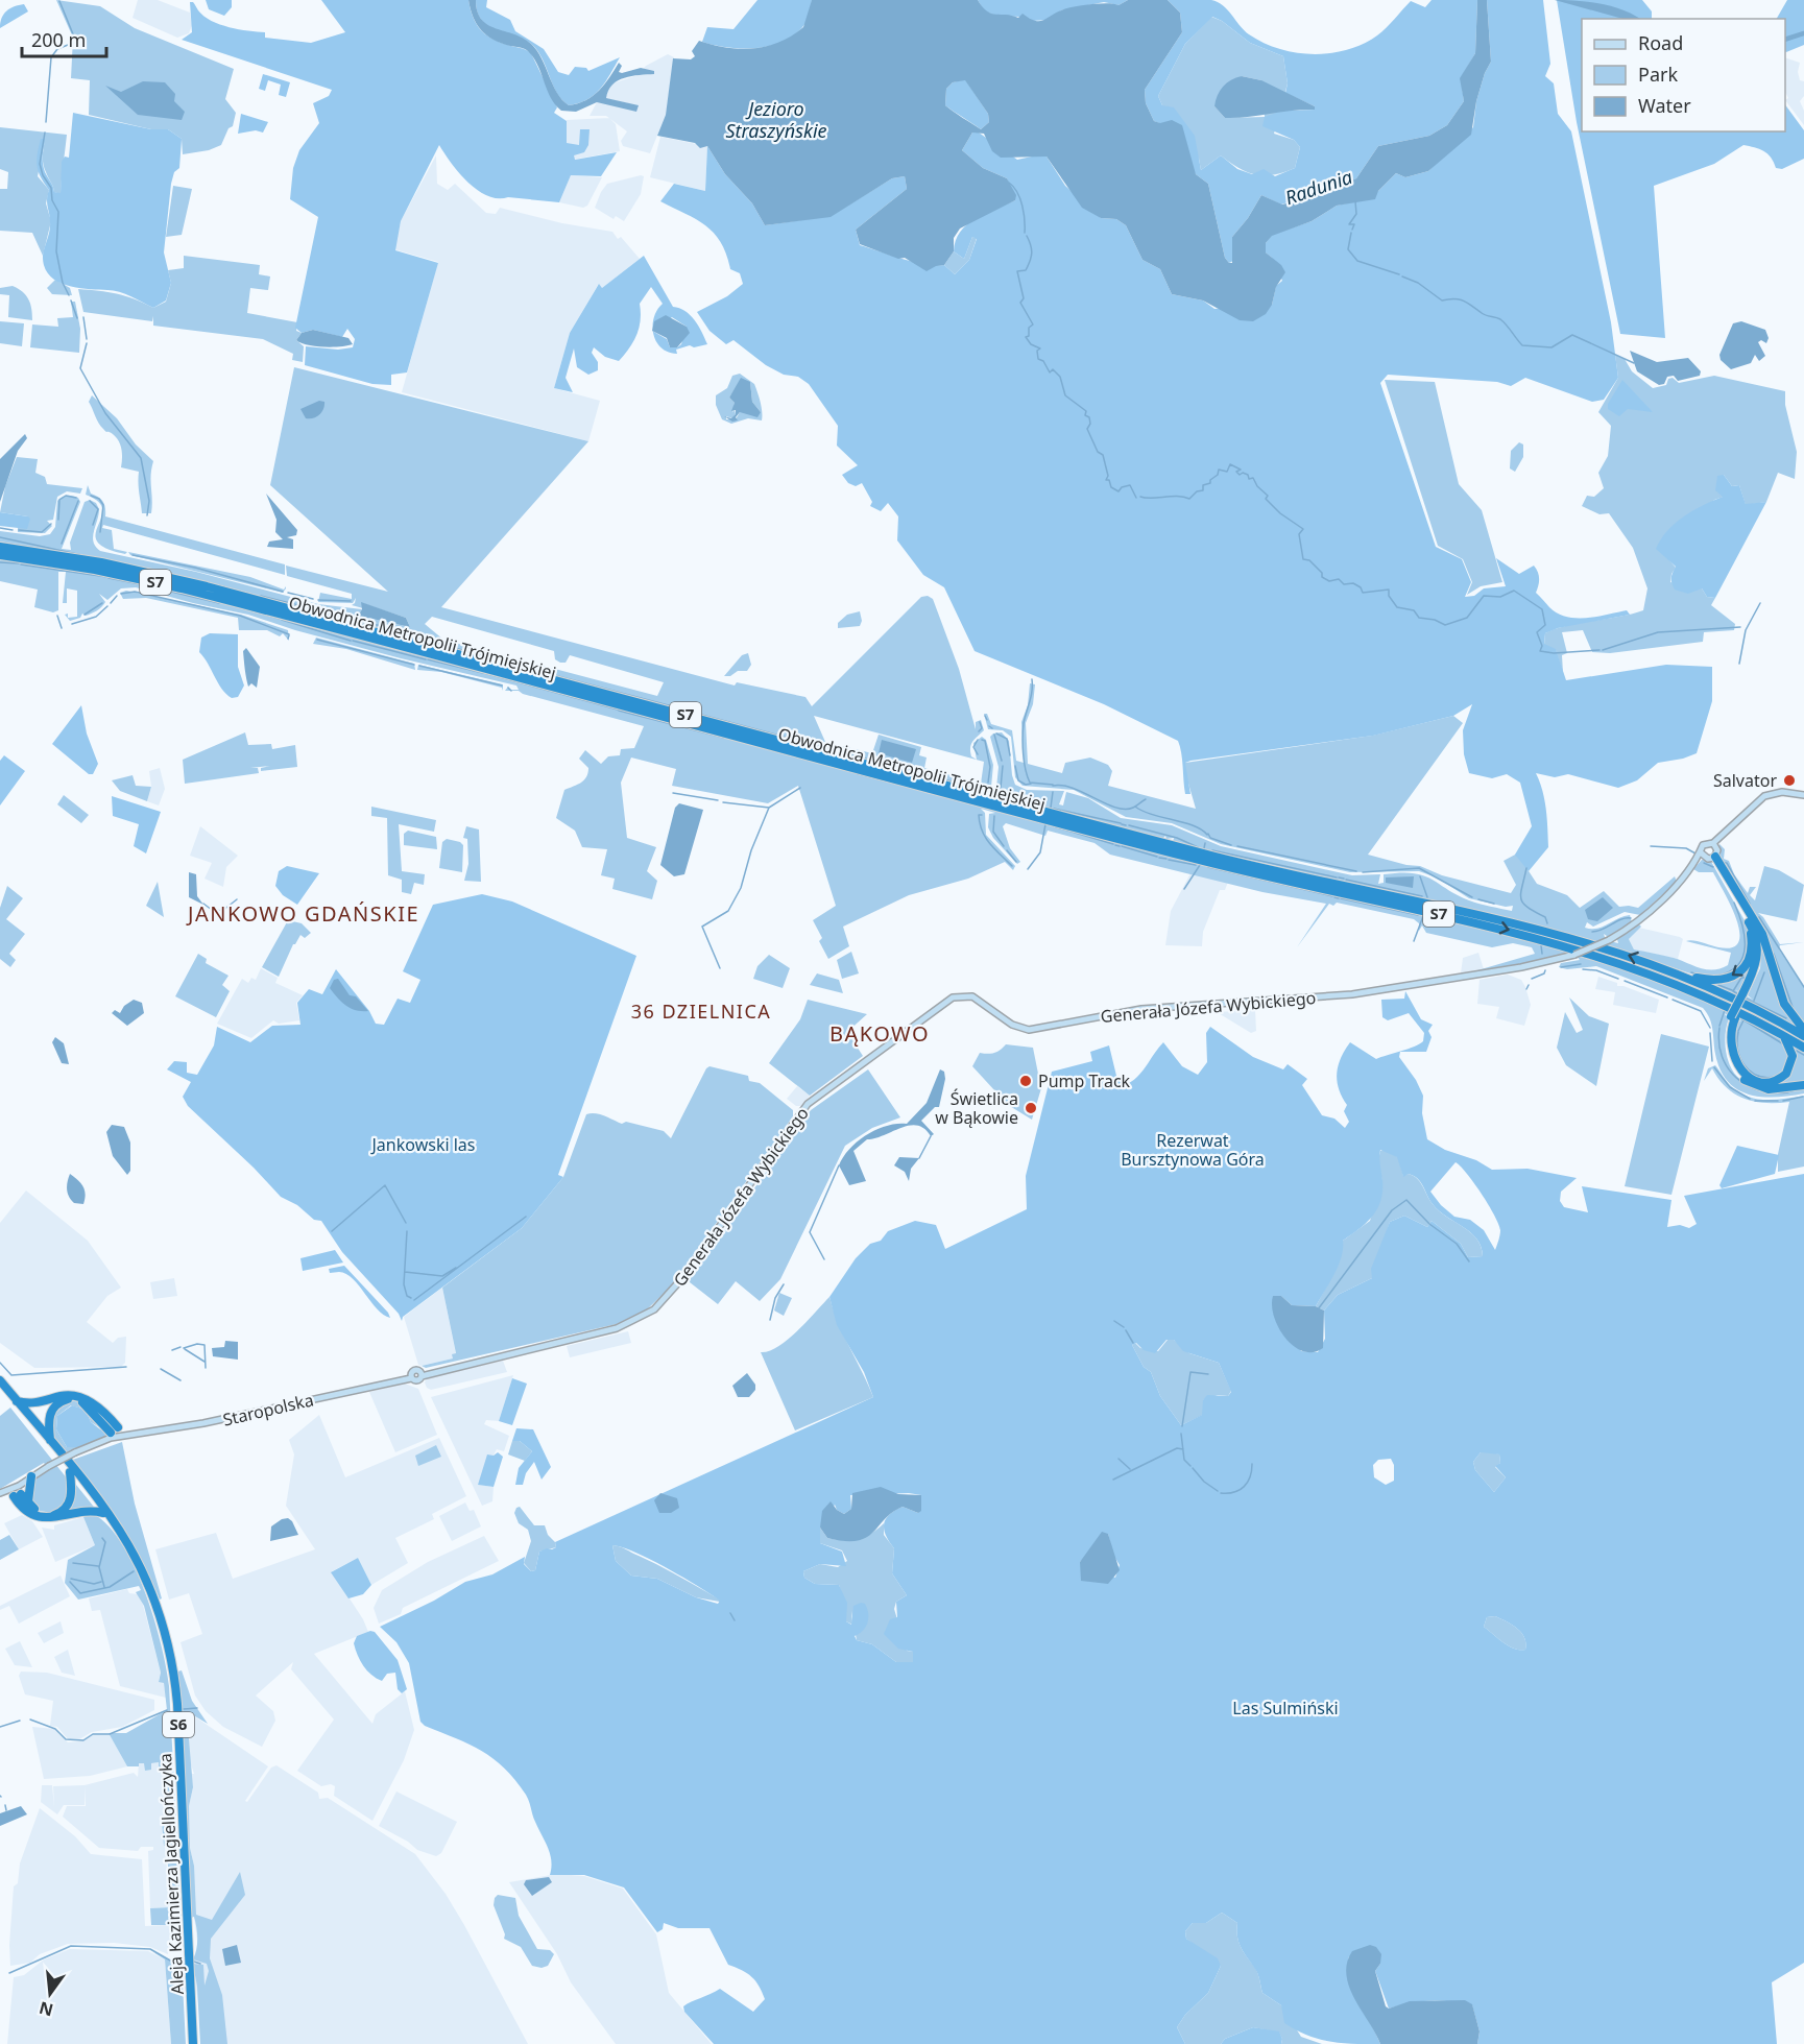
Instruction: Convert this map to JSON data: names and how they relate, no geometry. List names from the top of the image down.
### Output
{
  "streets": {
    "highway": [
      "S7",
      "Obwodnica Metropolii Trójmiejskiej",
      "S6",
      "Aleja Kazimierza Jagiellończyka"
    ],
    "main road": ["Generała Józefa Wybickiego", "Staropolska"]
  },
  "crossings": [
    ["Generała Józefa Wybickiego", "Staropolska"]
  ],
  "districts": ["JANKOWO GDAŃSKIE", "36 DZIELNICA", "BĄKOWO"],
  "water": ["Jezioro Straszyńskie", "Radunia"],
  "parks": ["Rezerwat Bursztynowa Góra", "Jankowski las", "Las Sulmiński"],
  "places": ["Salvator", "Pump Track", "Świetlica w Bąkowie"],
  "legend": ["Road", "Park", "Water"],
  "scale_bar": "200 m",
  "north": "bottom"
}
